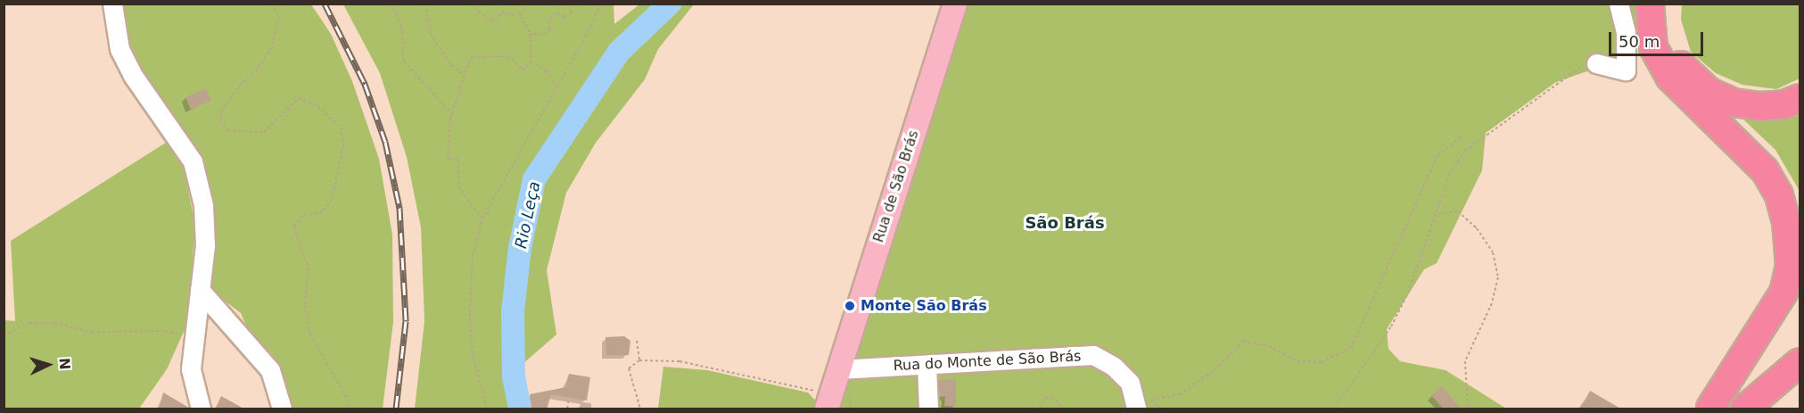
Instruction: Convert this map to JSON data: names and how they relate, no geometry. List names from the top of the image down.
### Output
{
  "streets": {
    "main road": ["Rua de São Brás"],
    "street": ["Rua do Monte de São Brás"]
  },
  "crossings": [
    ["Rua de São Brás", "Rua do Monte de São Brás"]
  ],
  "districts": ["São Brás"],
  "water": ["Rio Leça"],
  "places": ["Monte São Brás"],
  "scale_bar": "50 m",
  "north": "right"
}
